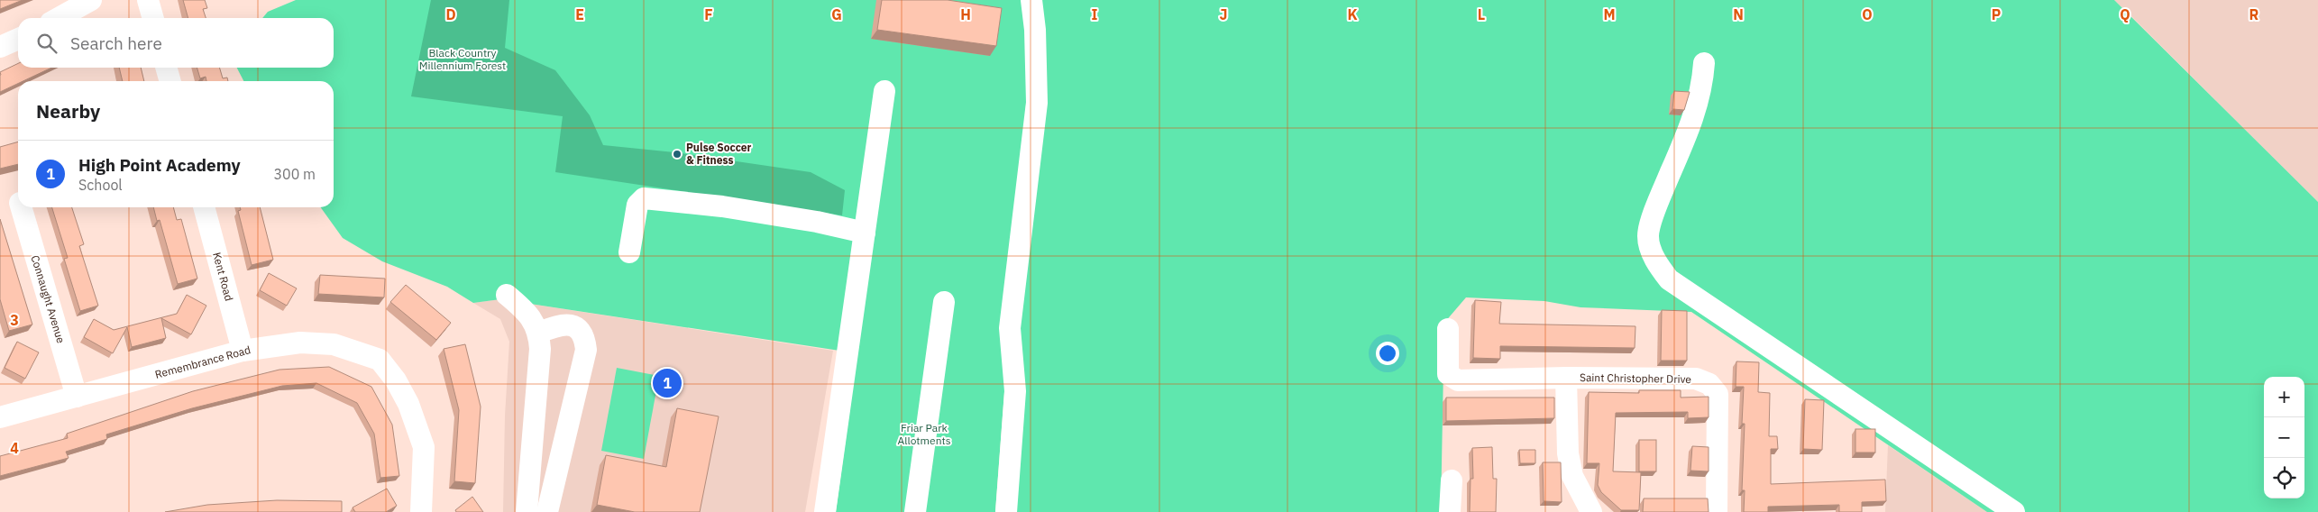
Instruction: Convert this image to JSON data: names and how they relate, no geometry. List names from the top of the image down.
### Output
{
  "streets": {
    "street": [
      "Kent Road",
      "Connaught Avenue",
      "Remembrance Road",
      "Saint Christopher Drive"
    ]
  },
  "crossings": [
    ["Kent Road", "Remembrance Road"],
    ["Connaught Avenue", "Remembrance Road"]
  ],
  "parks": ["Black Country Millennium Forest", "Friar Park Allotments"],
  "places": ["Pulse Soccer & Fitness"],
  "page": {
    "search": "Search here",
    "heading": "Nearby",
    "list": [
      {
        "mark": "1",
        "name": "High Point Academy",
        "note": "School",
        "value": "300 m"
      }
    ],
    "pins": "1",
    "map_buttons": ["+", "−"]
  },
  "grid": {
    "columns": [
      "D",
      "E",
      "F",
      "G",
      "H",
      "I",
      "J",
      "K",
      "L",
      "M",
      "N",
      "O",
      "P",
      "Q",
      "R"
    ],
    "rows": ["3", "4"]
  }
}
